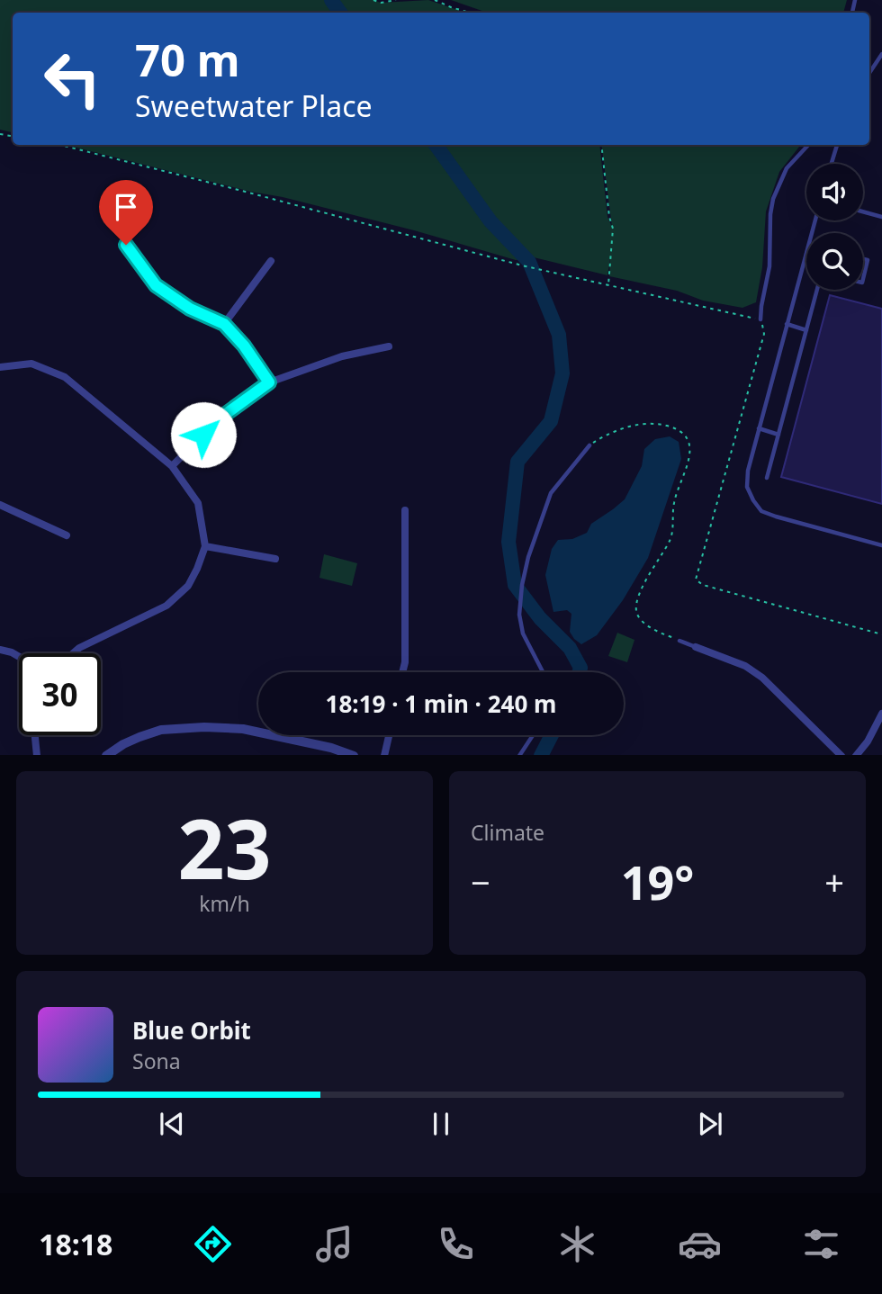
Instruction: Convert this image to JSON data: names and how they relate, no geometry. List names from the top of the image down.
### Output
{
  "page": {
    "turn": ["70 m", "Sweetwater Place"],
    "limit": "30",
    "trip": "18:19 · 1 min · 240 m",
    "tile": [
      ["23", "km/h"],
      "Climate"
    ],
    "heat": ["−", "19°", "+"],
    "song": ["Blue Orbit", "Sona"],
    "tabs": "18:18"
  }
}
